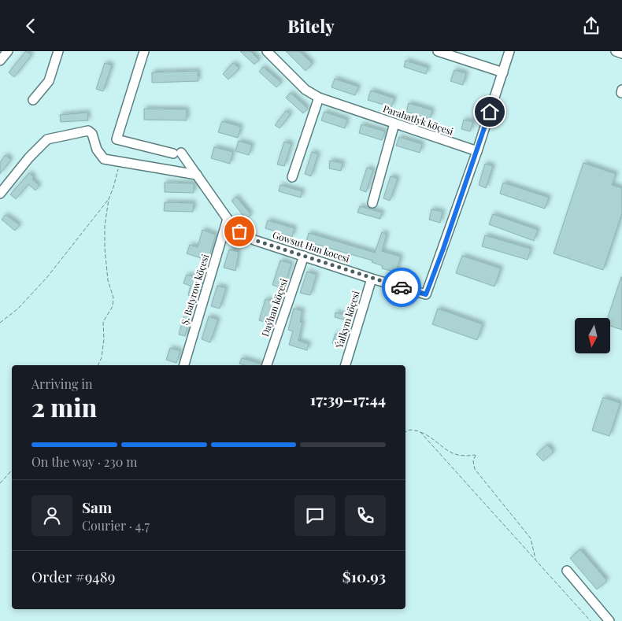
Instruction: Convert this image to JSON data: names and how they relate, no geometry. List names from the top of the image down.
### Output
{
  "streets": {
    "street": [
      "Parahatlyk köçesi",
      "Gowsut Han kocesi",
      "Ş. Batyrow köçesi",
      "Daýhan köçesi",
      "Ýalkym köçesi"
    ]
  },
  "crossings": [
    ["Parahatlyk köçesi", "Gowsut Han kocesi"],
    ["Gowsut Han kocesi", "Ş. Batyrow köçesi"],
    ["Gowsut Han kocesi", "Daýhan köçesi"],
    ["Gowsut Han kocesi", "Ýalkym köçesi"]
  ],
  "north": "bottom",
  "page": {
    "header": "Bitely",
    "heading": ["2 min", "Arriving in", "17:39–17:44"],
    "panel": [
      "Sam",
      "Courier · 4.7",
      "Order #9489",
      "$10.93"
    ],
    "bar": "On the way · 230 m"
  }
}
